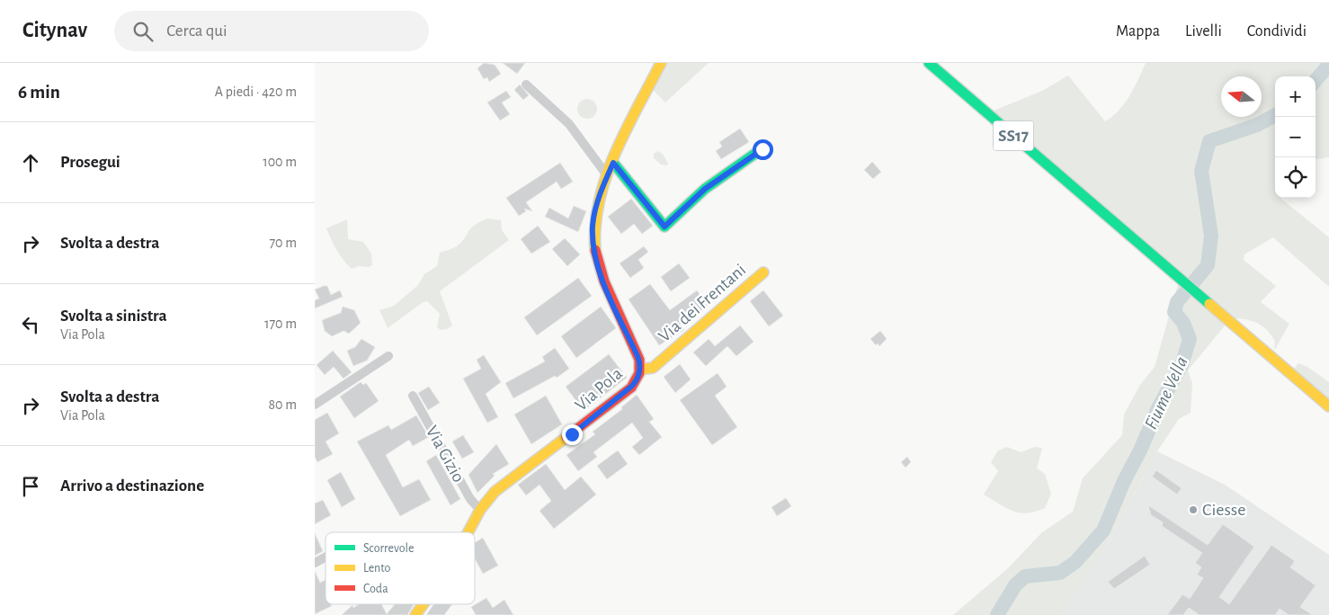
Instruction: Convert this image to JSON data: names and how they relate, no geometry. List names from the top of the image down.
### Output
{
  "streets": {
    "street": [
      "SS17",
      "Via dei Frentani",
      "Via Pola",
      "Via Gizio"
    ]
  },
  "crossings": [
    ["Via dei Frentani", "Via Pola"],
    ["Via Pola", "Via Gizio"]
  ],
  "water": ["Fiume Vella"],
  "places": ["Ciesse"],
  "legend": ["Scorrevole", "Lento", "Coda"],
  "north": "left",
  "page": {
    "header": "Citynav",
    "search": "Cerca qui",
    "nav": ["Mappa", "Livelli", "Condividi"],
    "heading": ["6 min", "A piedi · 420 m"],
    "map_buttons": ["+", "−"],
    "list": [
      ["Prosegui", "100 m"],
      ["Svolta a destra", "70 m"],
      ["Svolta a sinistra", "Via Pola", "170 m"],
      ["Svolta a destra", "Via Pola", "80 m"],
      "Arrivo a destinazione"
    ]
  }
}
